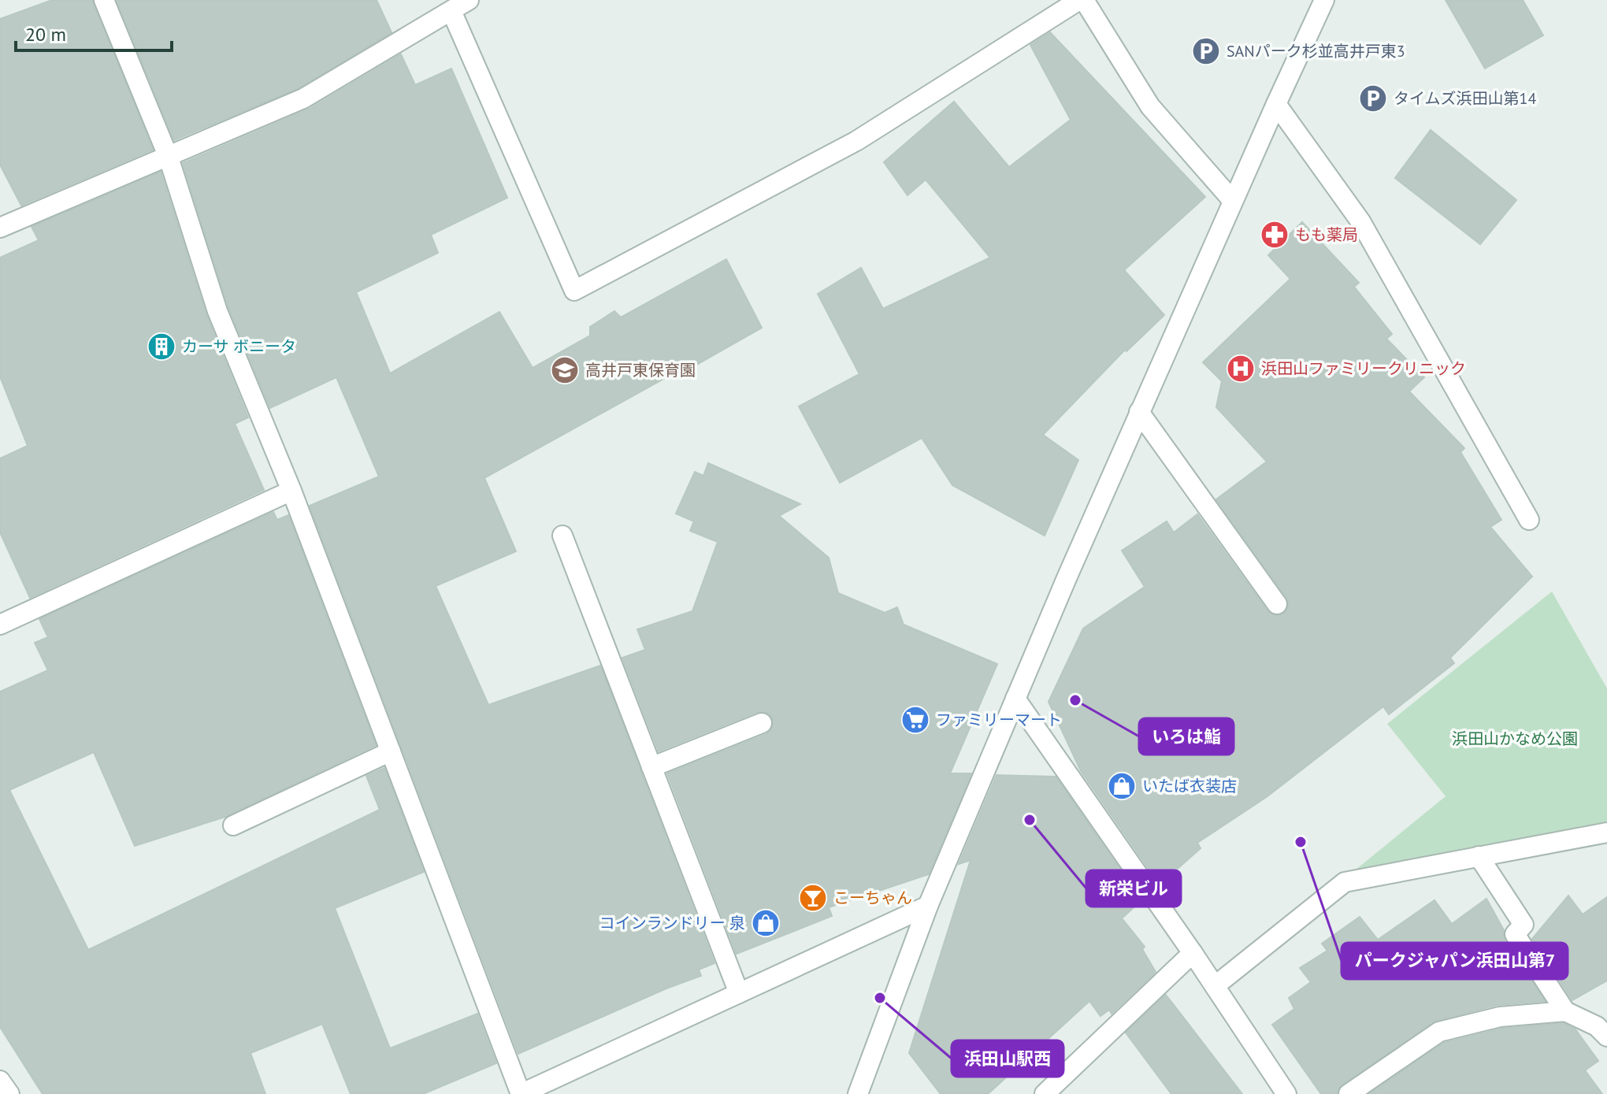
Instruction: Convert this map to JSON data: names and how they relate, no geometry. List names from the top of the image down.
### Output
{
  "parks": ["浜田山かなめ公園"],
  "places": {
    "parking": ["SANパーク杉並高井戸東3", "タイムズ浜田山第14"],
    "pharmacy": ["もも薬局"],
    "building": ["カーサ ボニータ"],
    "hospital": ["浜田山ファミリークリニック"],
    "school or university": ["高井戸東保育園"],
    "other": [
      "いろは鮨",
      "新栄ビル",
      "パークジャパン浜田山第7",
      "浜田山駅西"
    ],
    "supermarket": ["ファミリーマート"],
    "shop": ["いたば衣装店", "コインランドリー 泉"],
    "bar": ["こーちゃん"]
  },
  "scale_bar": "20 m"
}
